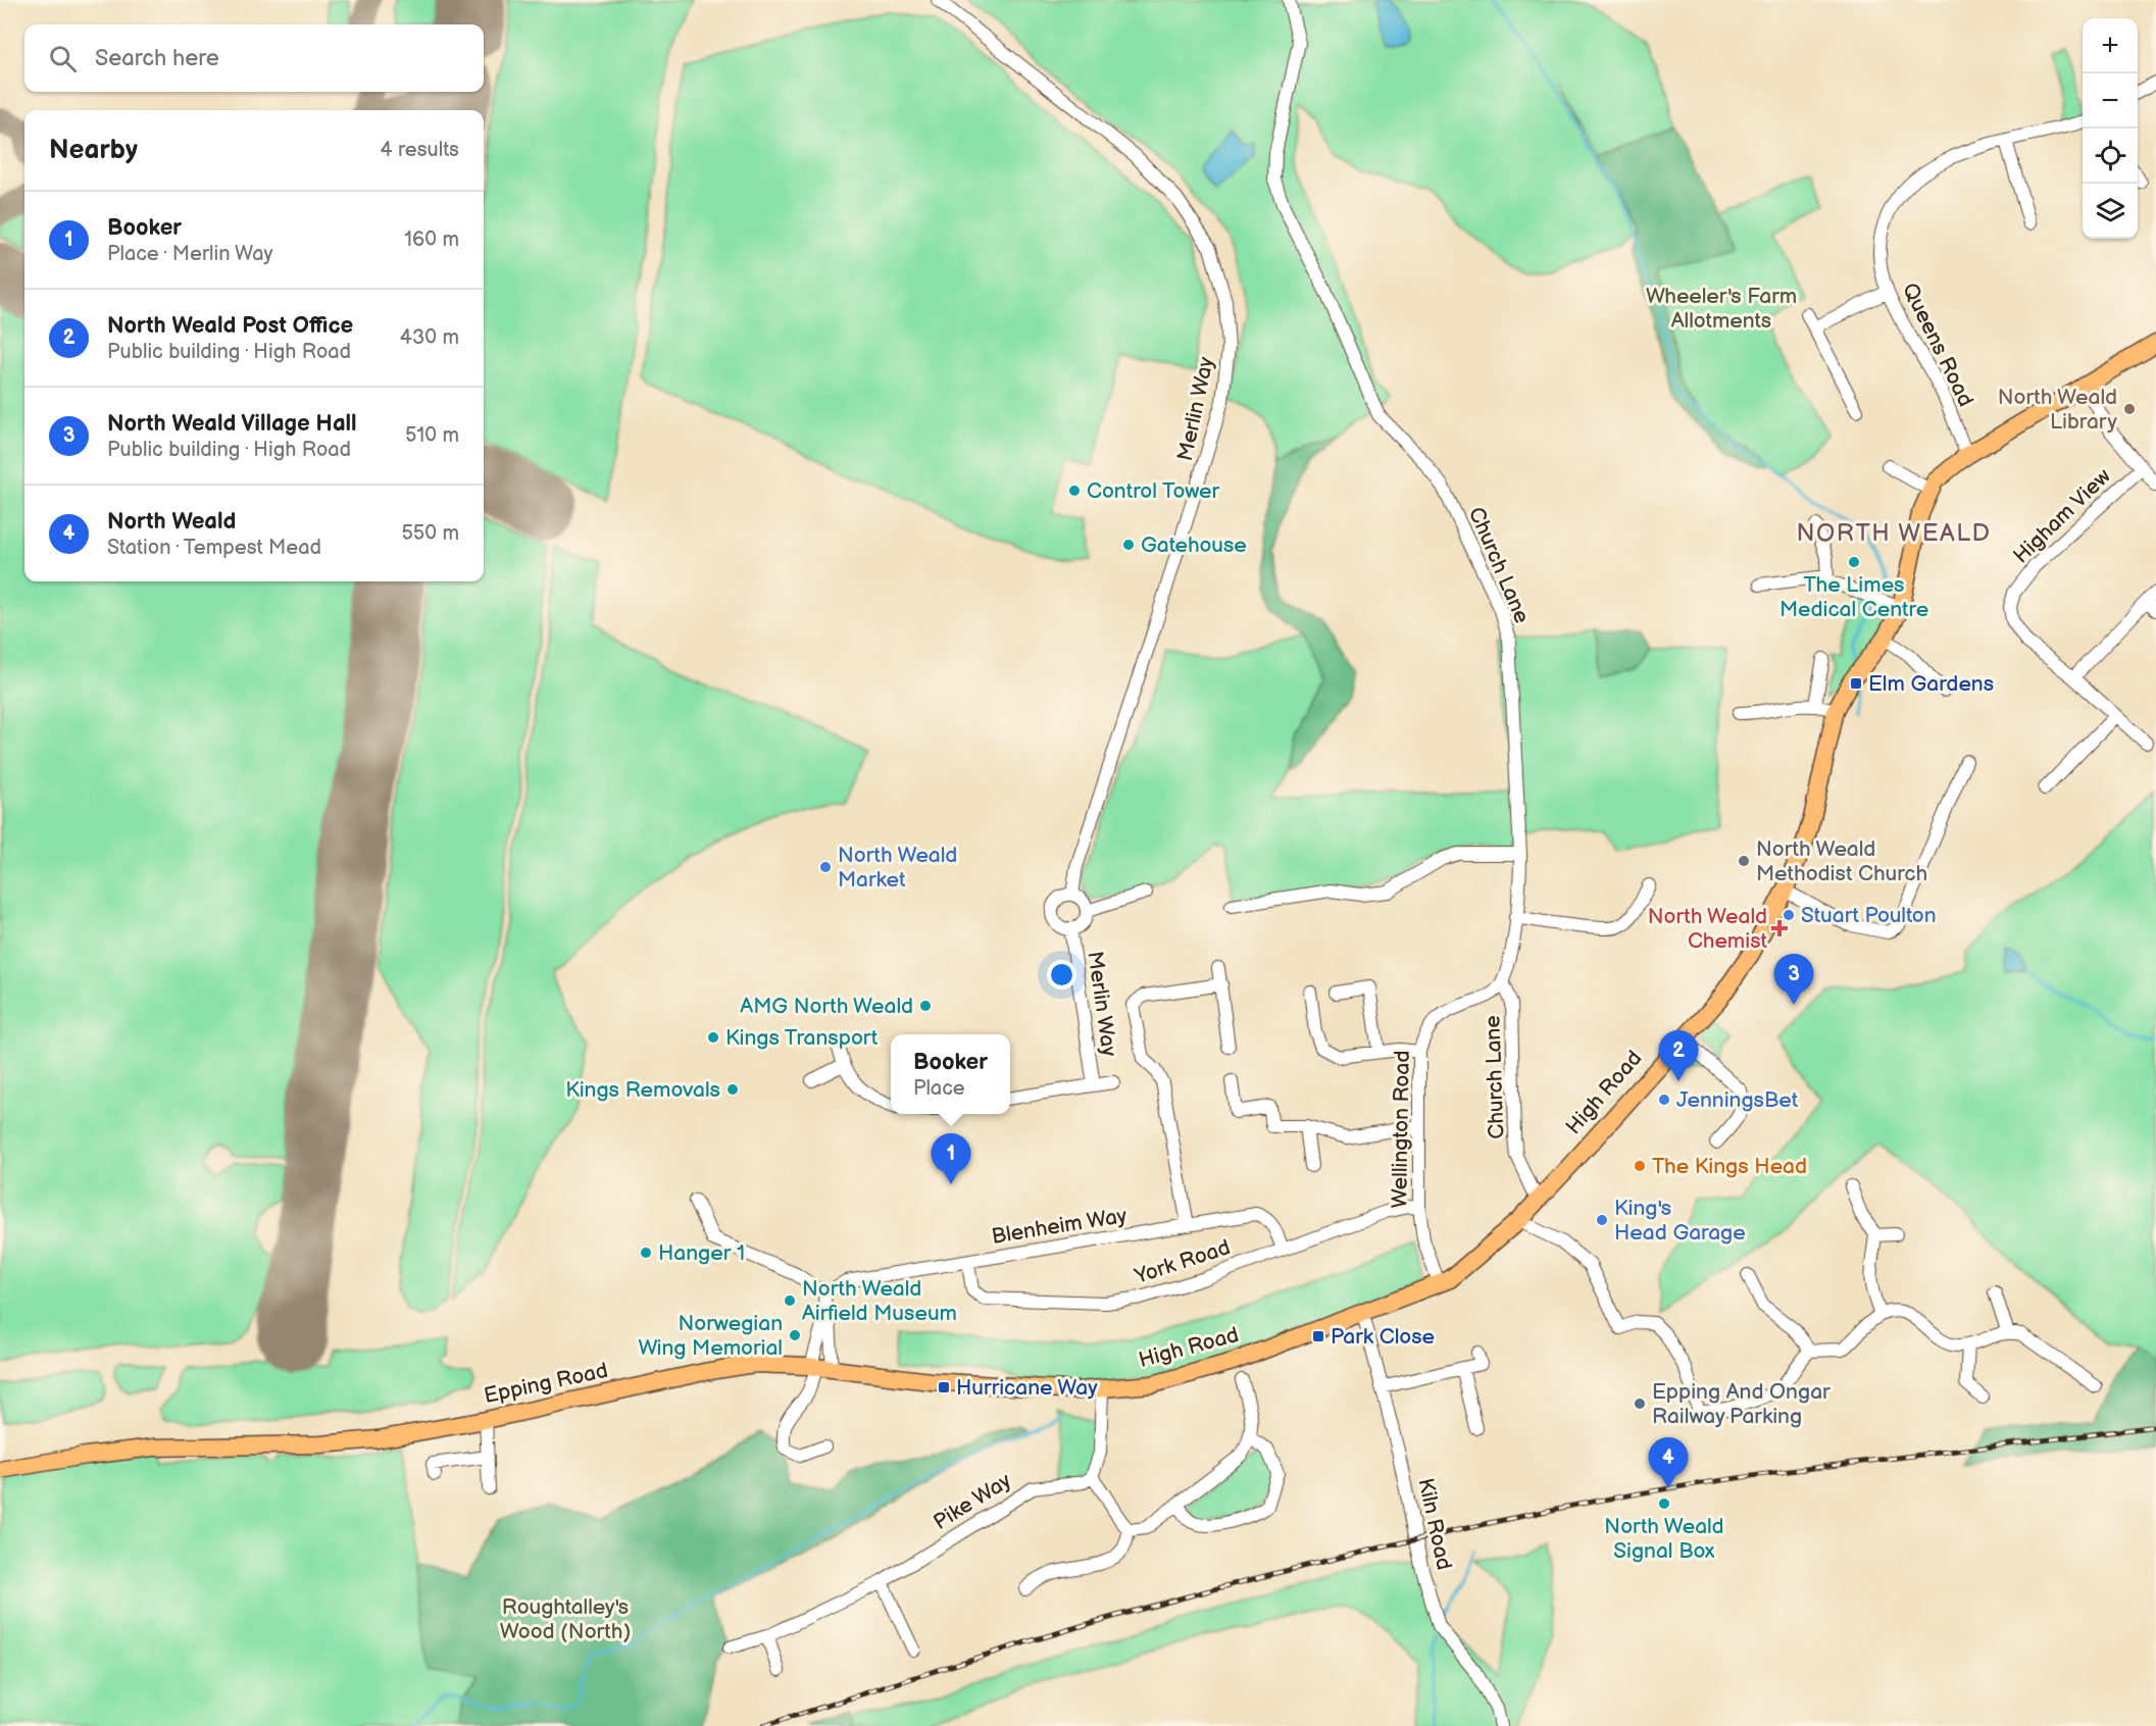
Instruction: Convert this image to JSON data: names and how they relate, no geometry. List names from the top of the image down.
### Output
{
  "streets": {
    "main road": ["High Road", "Epping Road"],
    "street": [
      "Queens Road",
      "Merlin Way",
      "Higham View",
      "Church Lane",
      "Wellington Road",
      "Blenheim Way",
      "York Road",
      "Pike Way",
      "Kiln Road"
    ]
  },
  "crossings": [
    ["Queens Road", "High Road"],
    ["Church Lane", "Wellington Road"],
    ["High Road", "Wellington Road"],
    ["High Road", "Epping Road"],
    ["High Road", "Kiln Road"],
    ["Wellington Road", "York Road"],
    ["Blenheim Way", "York Road"]
  ],
  "districts": ["NORTH WEALD"],
  "parks": ["Wheeler's Farm Allotments", "Roughtalley's Wood (North)"],
  "places": {
    "other": [
      "North Weald Library",
      "Control Tower",
      "Gatehouse",
      "The Limes Medical Centre",
      "North Weald Methodist Church",
      "North Weald Market",
      "Stuart Poulton",
      "AMG North Weald",
      "Kings Transport",
      "Kings Removals",
      "JenningsBet",
      "The Kings Head",
      "King's Head Garage",
      "Hanger 1",
      "North Weald Airfield Museum",
      "Norwegian Wing Memorial",
      "Epping And Ongar Railway Parking",
      "North Weald Signal Box"
    ],
    "transit": ["Elm Gardens", "Park Close", "Hurricane Way"],
    "health": ["North Weald Chemist"]
  },
  "page": {
    "map_buttons": ["+", "−"],
    "search": "Search here",
    "heading": ["Nearby", "4 results"],
    "list": [
      {
        "mark": "1",
        "name": "Booker",
        "note": "Place · Merlin Way",
        "value": "160 m"
      },
      {
        "mark": "2",
        "name": "North Weald Post Office",
        "note": "Public building · High Road",
        "value": "430 m"
      },
      {
        "mark": "3",
        "name": "North Weald Village Hall",
        "note": "Public building · High Road",
        "value": "510 m"
      },
      {
        "mark": "4",
        "name": "North Weald",
        "note": "Station · Tempest Mead",
        "value": "550 m"
      }
    ],
    "pins": [
      "3",
      "2",
      "1",
      "4"
    ],
    "popup": ["Booker", "Place"]
  }
}
